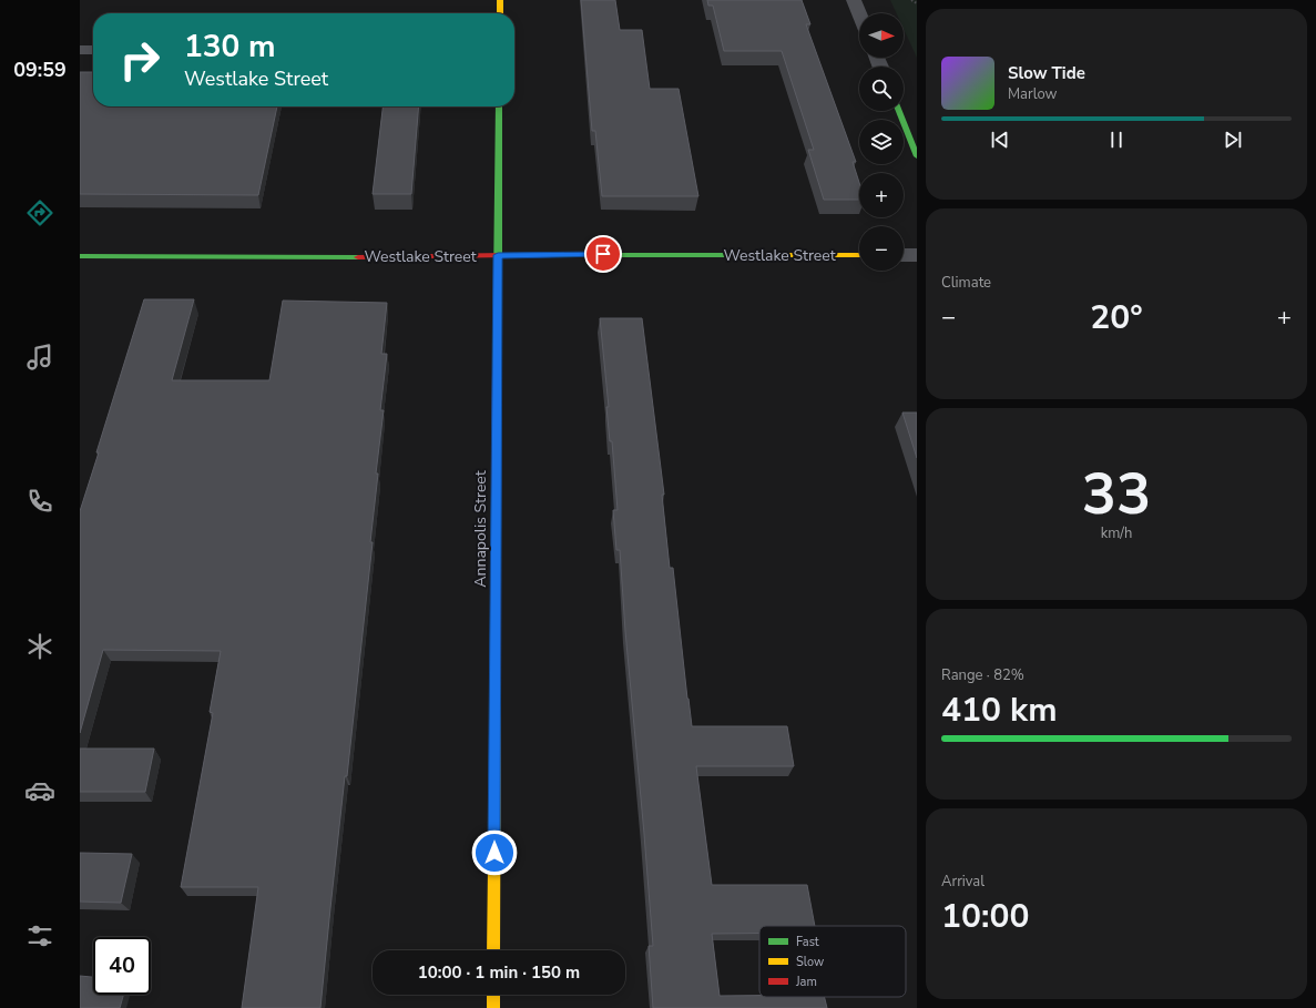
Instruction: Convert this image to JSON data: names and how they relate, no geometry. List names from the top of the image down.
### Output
{
  "streets": {
    "street": ["Westlake Street", "Annapolis Street"]
  },
  "crossings": [
    ["Westlake Street", "Annapolis Street"]
  ],
  "legend": ["Fast", "Slow", "Jam"],
  "north": "right",
  "page": {
    "tabs": "09:59",
    "map_buttons": ["+", "−"],
    "turn": ["130 m", "Westlake Street"],
    "song": ["Slow Tide", "Marlow"],
    "tile": [
      "Climate",
      ["33", "km/h"],
      ["Range · 82%", "410 km"],
      ["Arrival", "10:00"]
    ],
    "heat": ["−", "20°", "+"],
    "limit": "40",
    "trip": "10:00 · 1 min · 150 m"
  }
}
